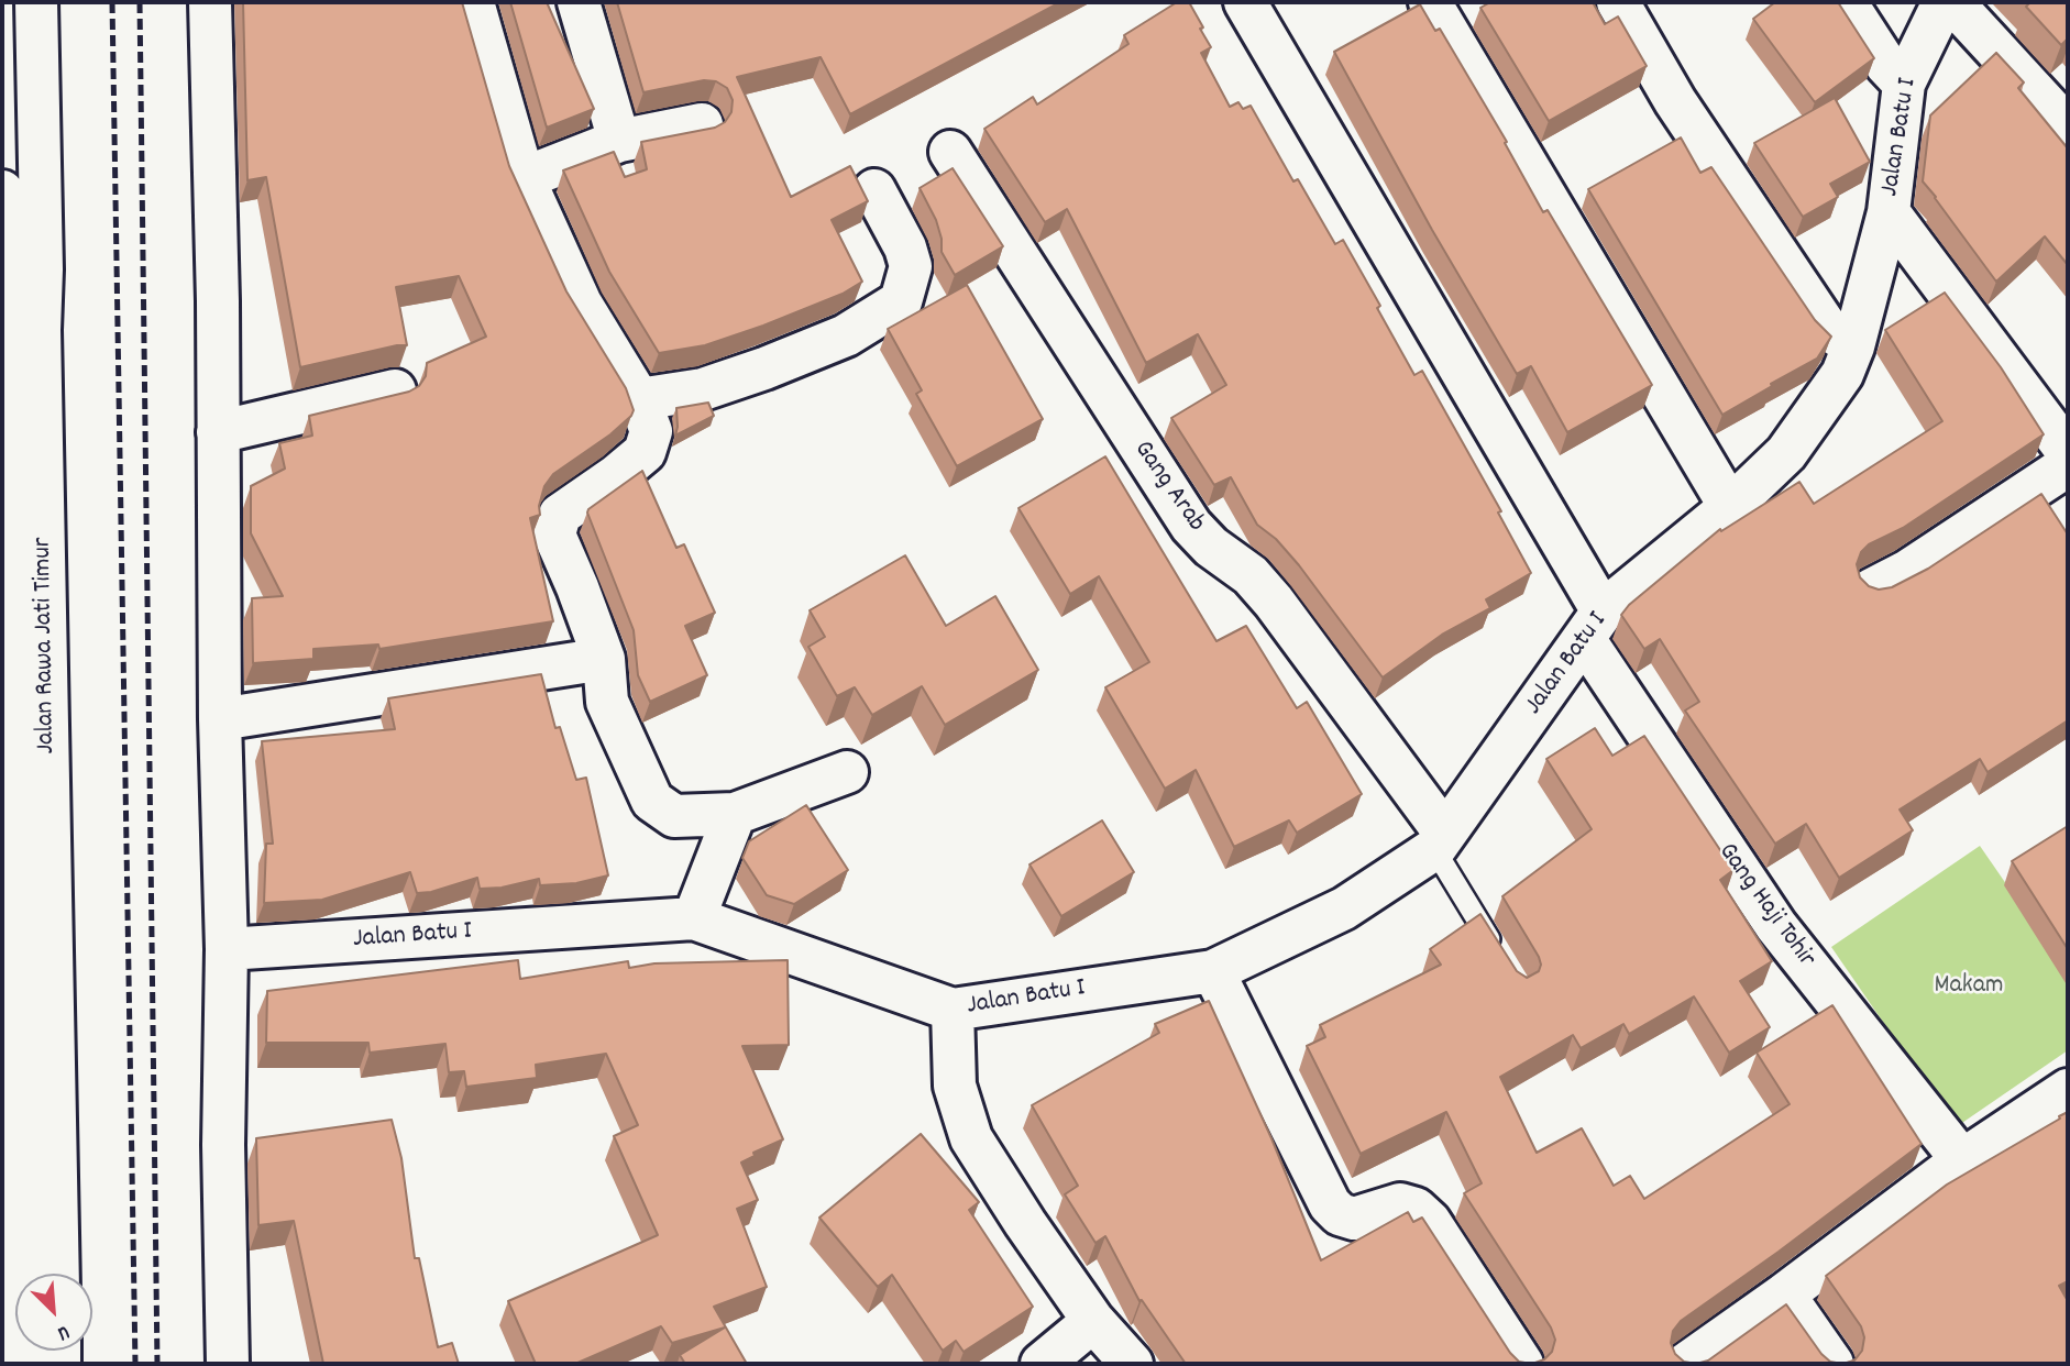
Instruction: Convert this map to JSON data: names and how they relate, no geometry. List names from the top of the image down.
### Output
{
  "streets": {
    "street": [
      "Jalan Batu I",
      "Gang Arab",
      "Jalan Rawa Jati Timur",
      "Gang Haji Tohir"
    ]
  },
  "crossings": [
    ["Jalan Batu I", "Gang Arab"],
    ["Jalan Batu I", "Gang Haji Tohir"]
  ],
  "parks": ["Makam"],
  "north": "bottom right"
}
